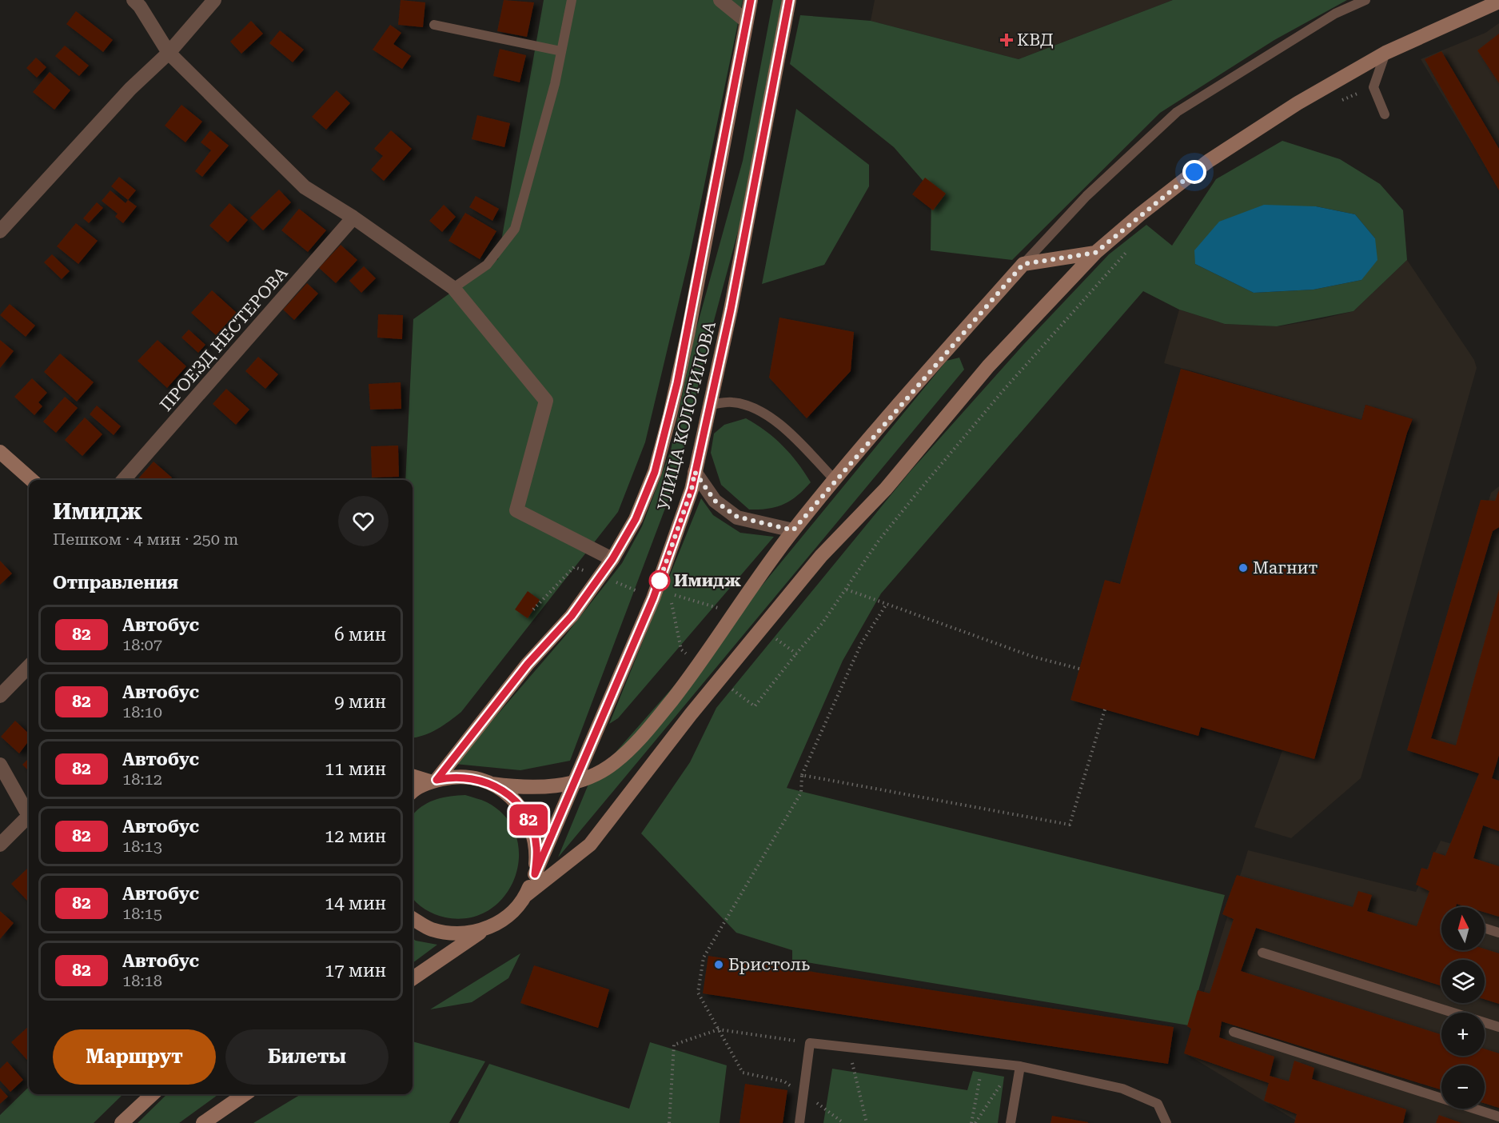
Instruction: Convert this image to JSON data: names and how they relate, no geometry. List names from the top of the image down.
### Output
{
  "streets": {
    "main road": ["УЛИЦА КОЛОТИЛОВА"],
    "street": ["ПРОЕЗД НЕСТЕРОВА"]
  },
  "places": {
    "health": ["КВД"],
    "other": ["Магнит", "Имидж", "Бристоль"]
  },
  "lines": ["bus line 82"],
  "north": "top",
  "page": {
    "on_map": "82",
    "heading": [
      ["Имидж", "Пешком · 4 мин · 250 m"],
      "Отправления"
    ],
    "list": [
      {
        "mark": "82",
        "name": "Автобус",
        "note": "18:07",
        "value": "6 мин"
      },
      {
        "mark": "82",
        "name": "Автобус",
        "note": "18:10",
        "value": "9 мин"
      },
      {
        "mark": "82",
        "name": "Автобус",
        "note": "18:12",
        "value": "11 мин"
      },
      {
        "mark": "82",
        "name": "Автобус",
        "note": "18:13",
        "value": "12 мин"
      },
      {
        "mark": "82",
        "name": "Автобус",
        "note": "18:15",
        "value": "14 мин"
      },
      {
        "mark": "82",
        "name": "Автобус",
        "note": "18:18",
        "value": "17 мин"
      }
    ],
    "map_buttons": ["+", "−"],
    "buttons": ["Маршрут", "Билеты"]
  }
}
